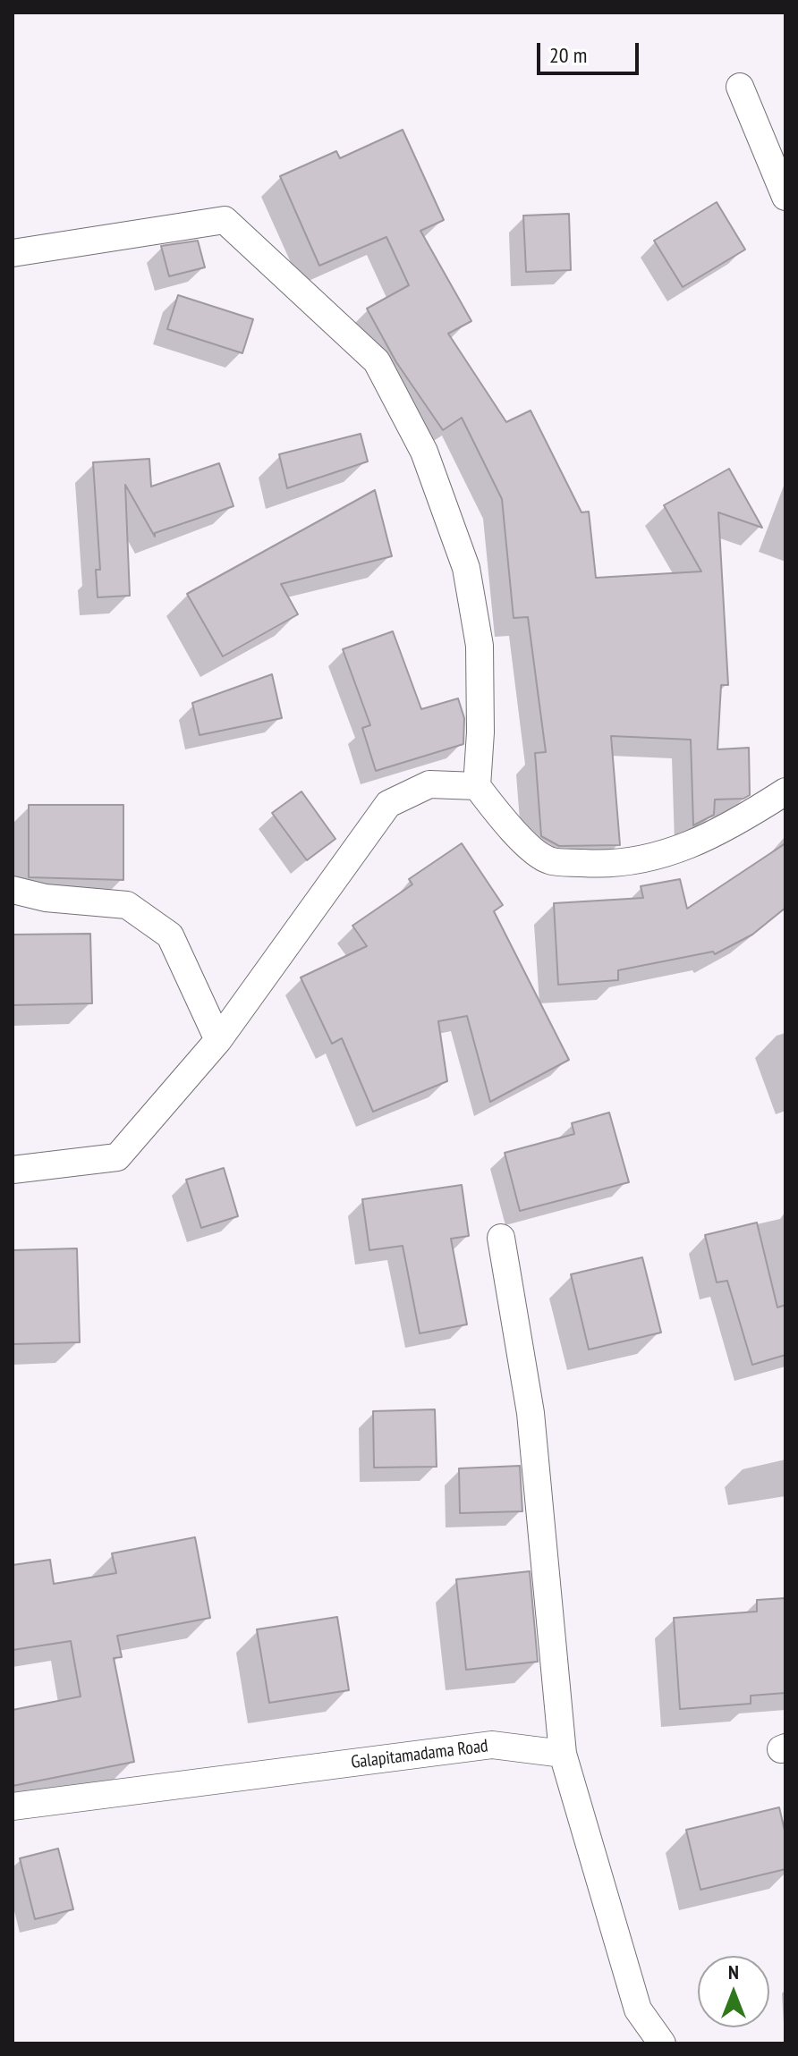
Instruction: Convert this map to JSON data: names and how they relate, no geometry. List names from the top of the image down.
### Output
{
  "streets": {
    "street": ["Galapitamadama Road"]
  },
  "scale_bar": "20 m",
  "north": "top"
}
